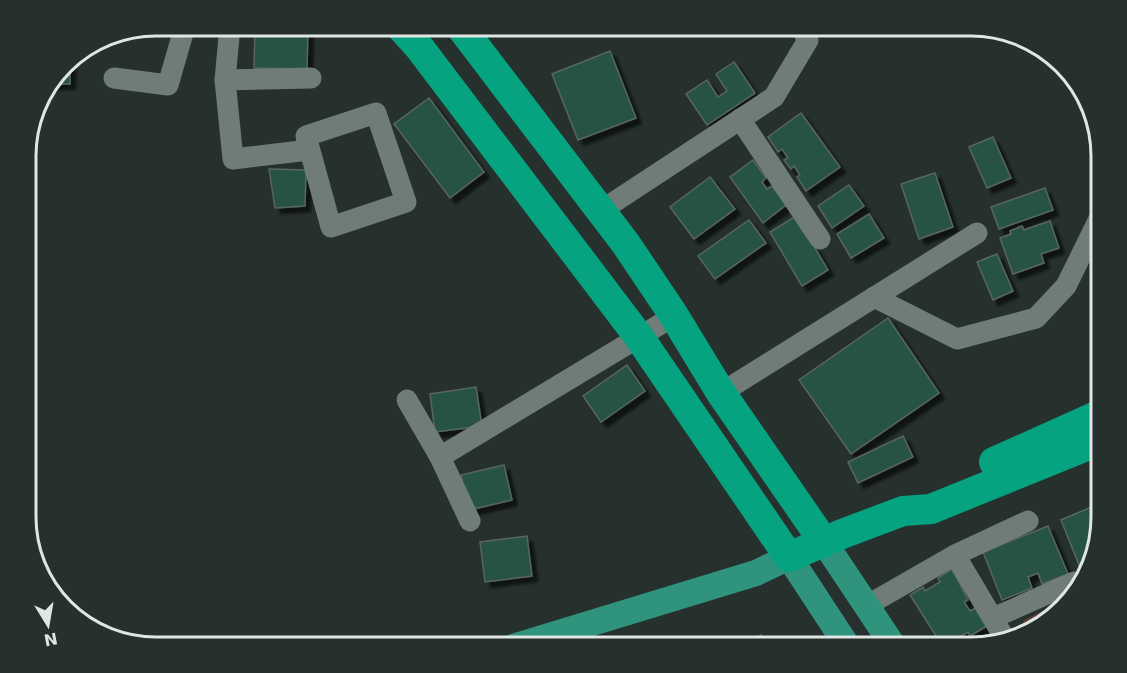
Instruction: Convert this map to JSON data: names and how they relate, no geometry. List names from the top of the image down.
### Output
{
  "north": "bottom"
}
